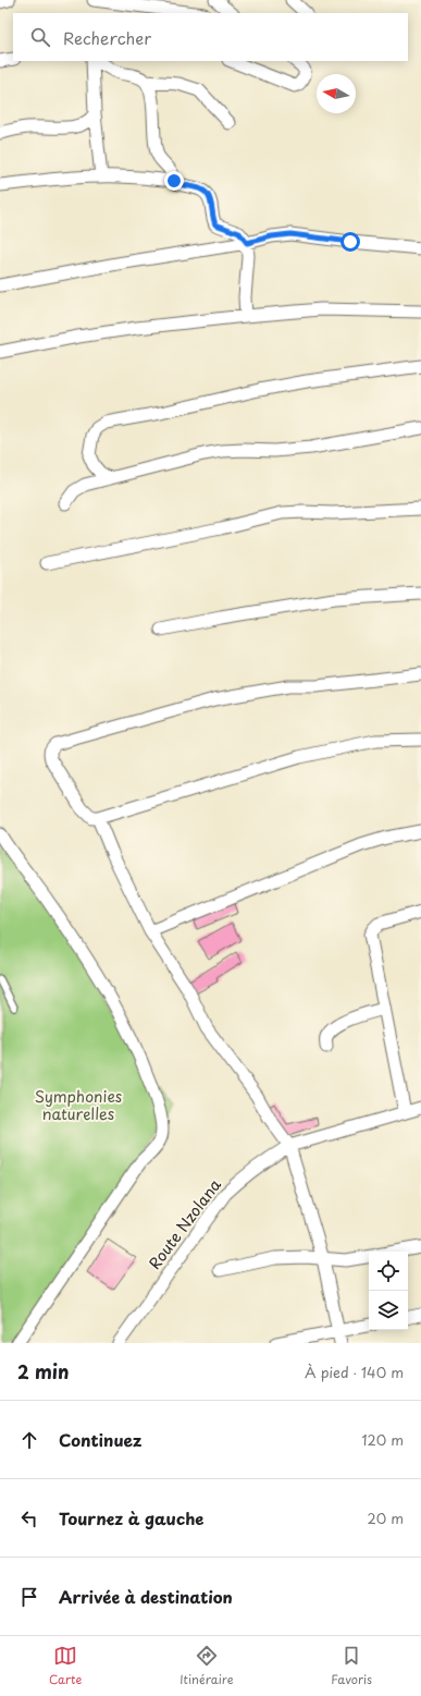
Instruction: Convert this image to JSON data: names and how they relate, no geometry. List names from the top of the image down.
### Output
{
  "streets": {
    "street": ["Route Nzolana"]
  },
  "parks": ["Symphonies naturelles"],
  "north": "left",
  "page": {
    "search": "Rechercher",
    "heading": ["2 min", "À pied · 140 m"],
    "list": [
      ["Continuez", "120 m"],
      ["Tournez à gauche", "20 m"],
      "Arrivée à destination"
    ],
    "nav": ["Carte", "Itinéraire", "Favoris"]
  }
}
